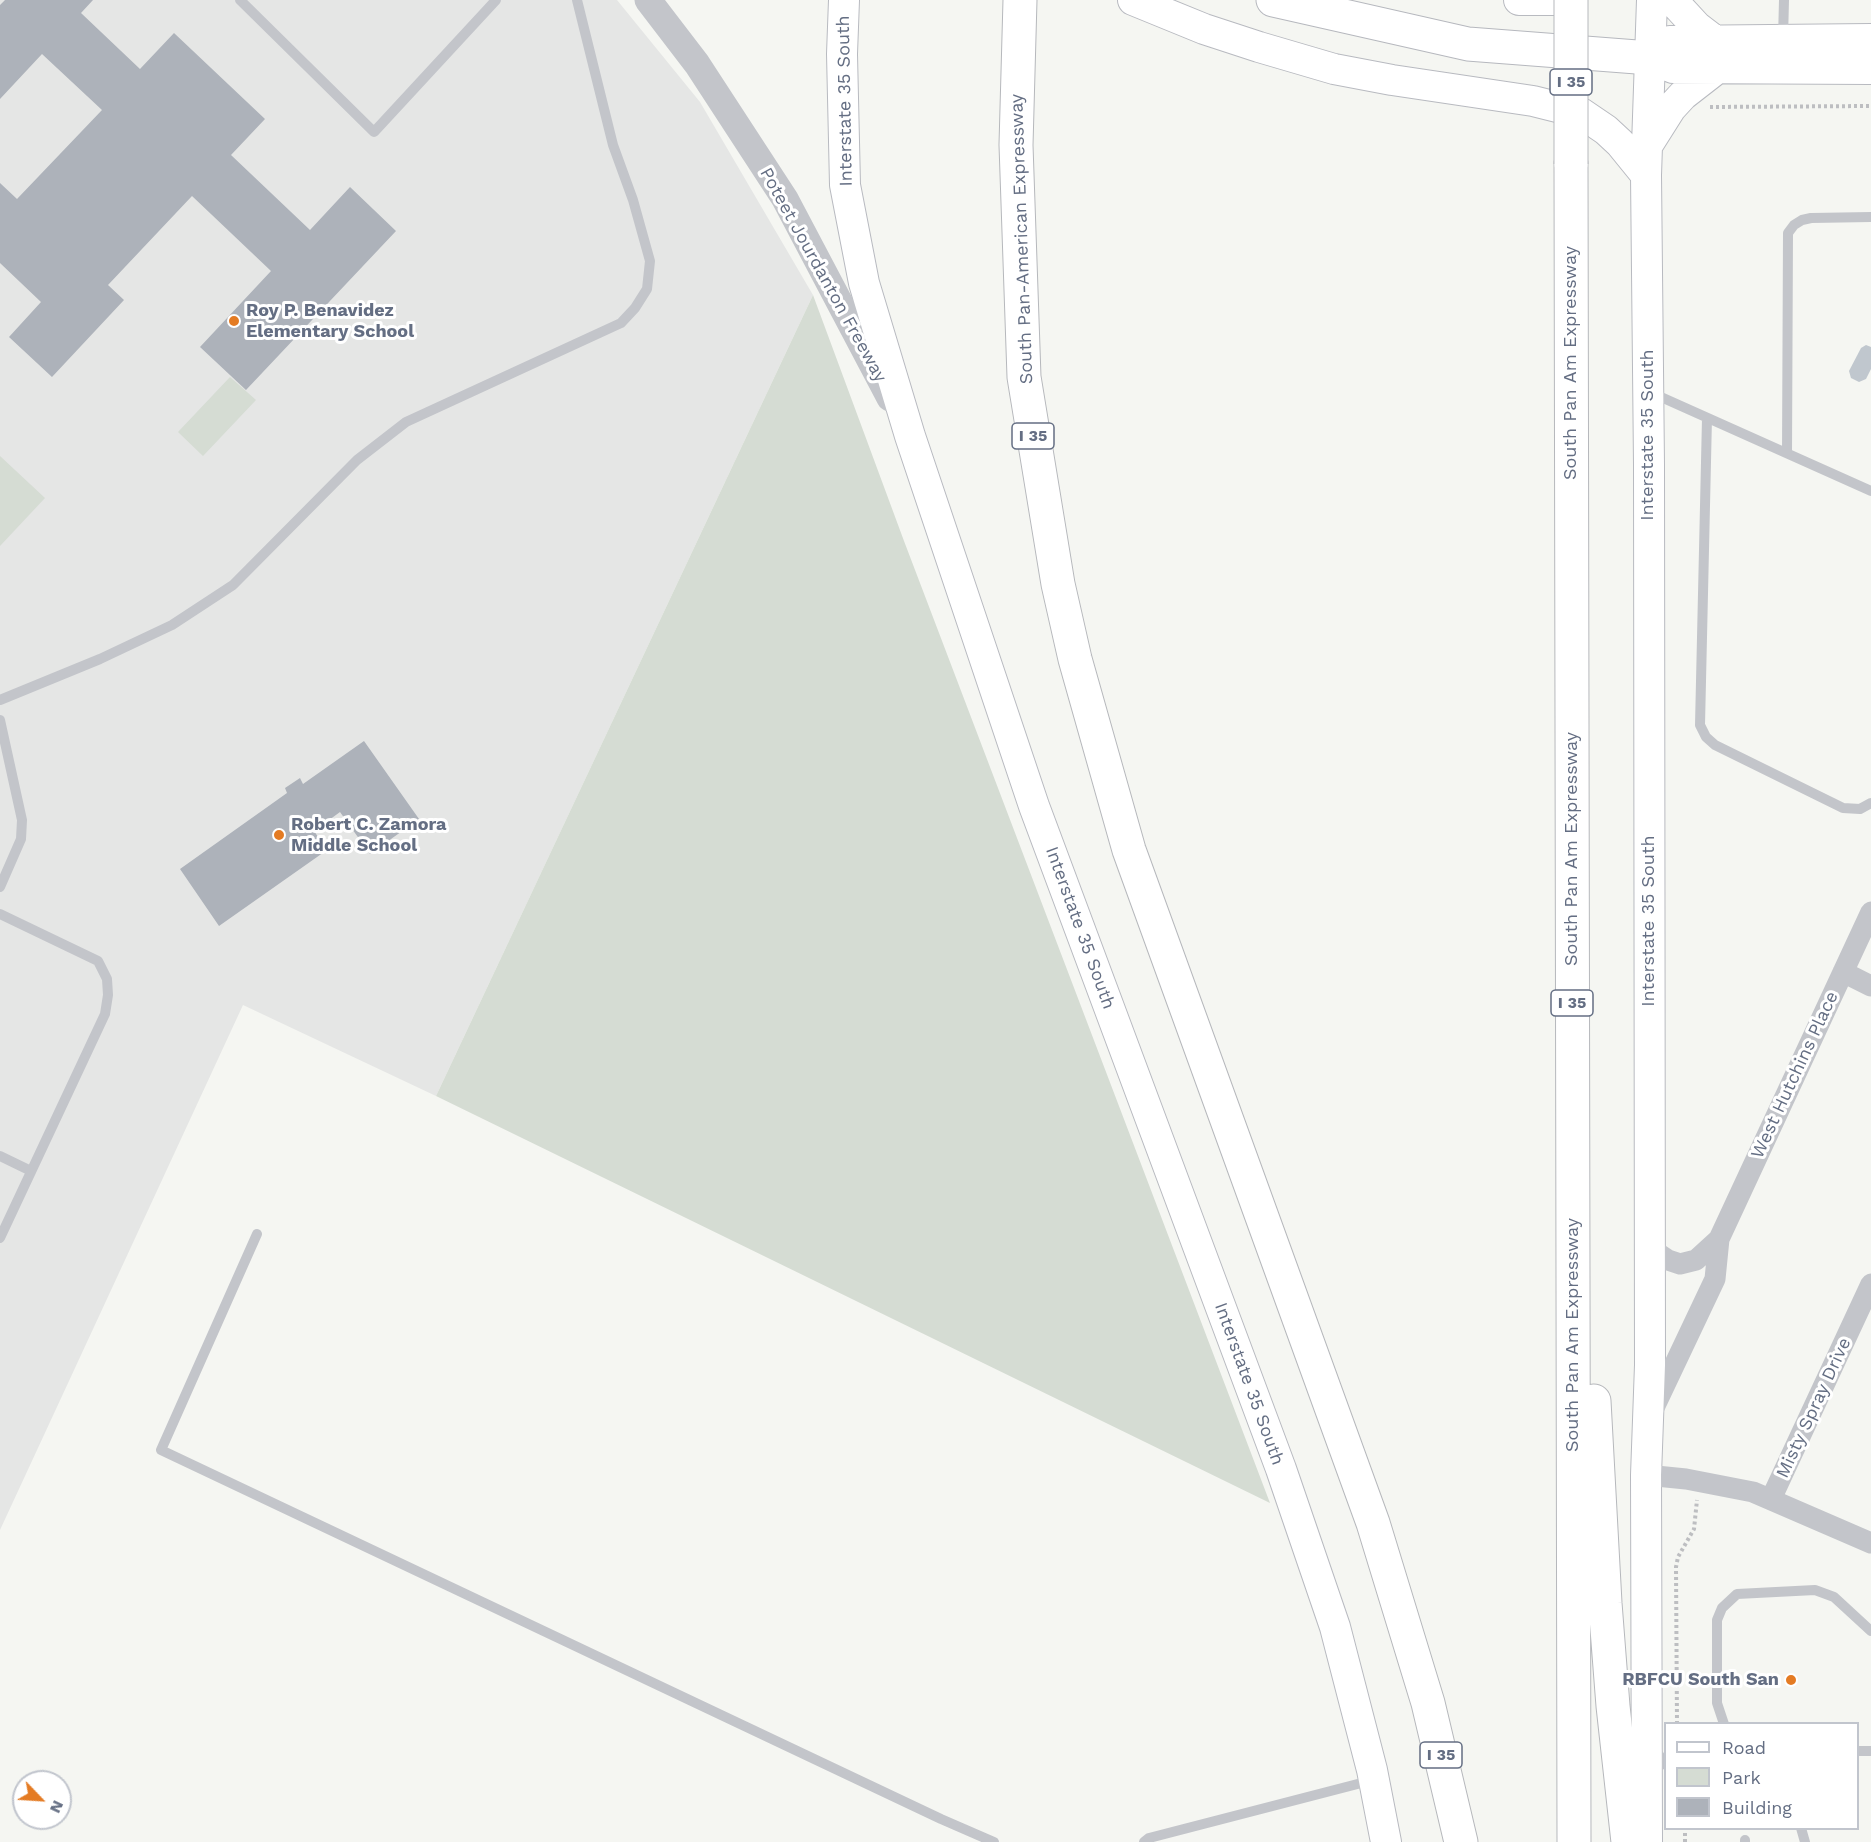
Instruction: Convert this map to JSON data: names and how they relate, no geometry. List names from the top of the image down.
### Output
{
  "streets": {
    "main road": [
      "I 35",
      "Interstate 35 South",
      "South Pan-American Expressway",
      "South Pan Am Expressway"
    ],
    "street": ["Poteet Jourdanton Freeway", "West Hutchins Place", "Misty Spray Drive"]
  },
  "crossings": [
    ["I 35", "South Pan-American Expressway"],
    ["Interstate 35 South", "Poteet Jourdanton Freeway"],
    ["Interstate 35 South", "West Hutchins Place"]
  ],
  "places": ["Roy P. Benavidez Elementary School", "Robert C. Zamora Middle School", "RBFCU South San"],
  "legend": ["Road", "Park", "Building"],
  "north": "bottom right"
}
